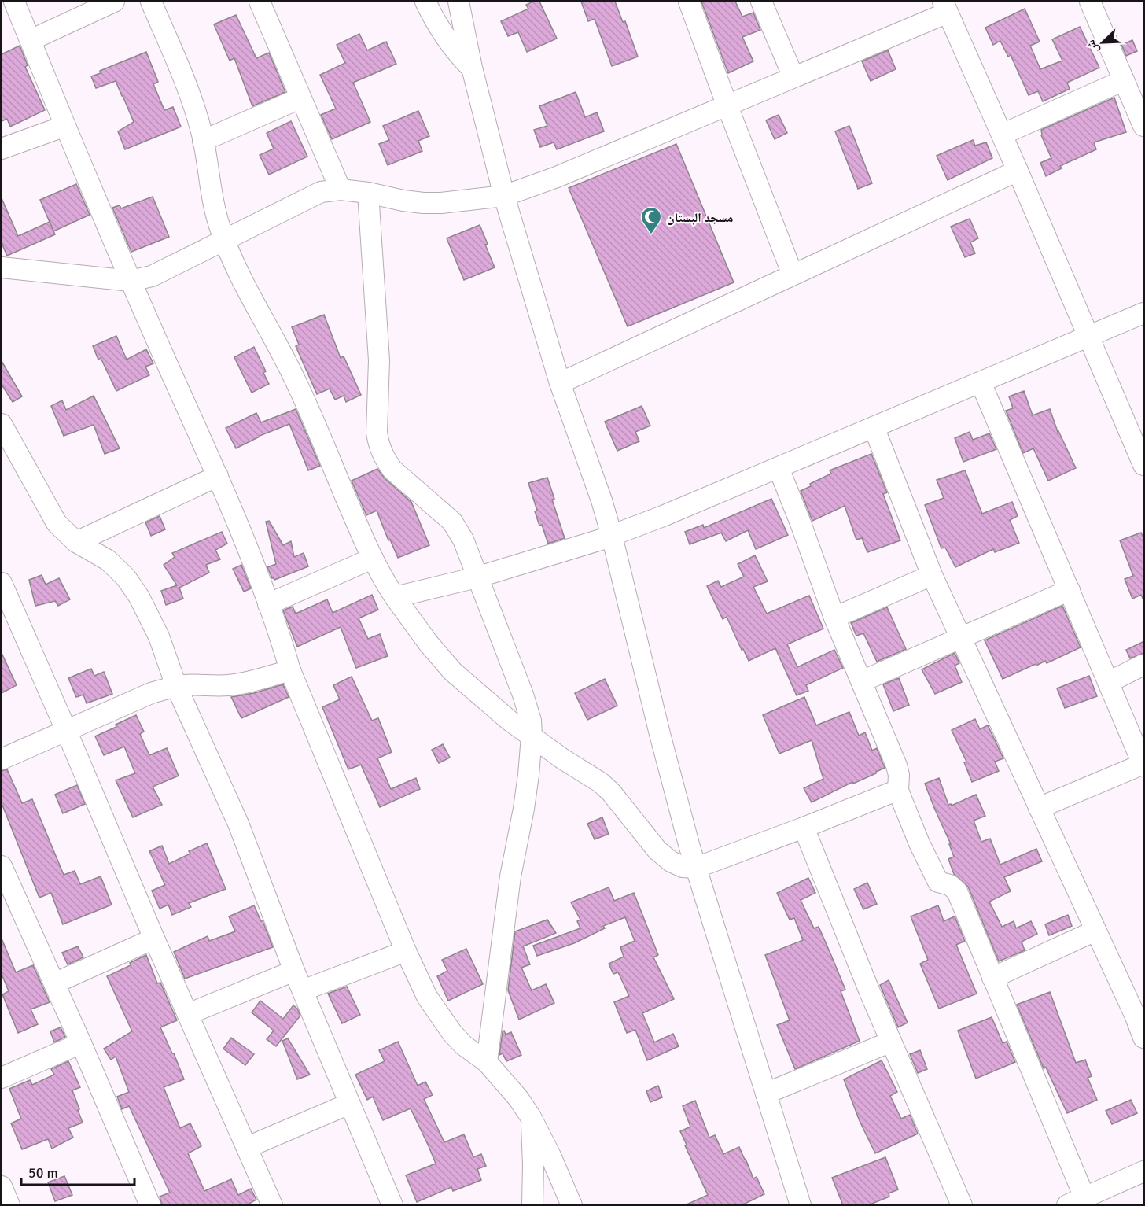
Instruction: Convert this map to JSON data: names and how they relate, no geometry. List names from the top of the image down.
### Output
{
  "places": {
    "mosque": ["مسجد البستان"]
  },
  "scale_bar": "50 m",
  "north": "bottom left"
}
